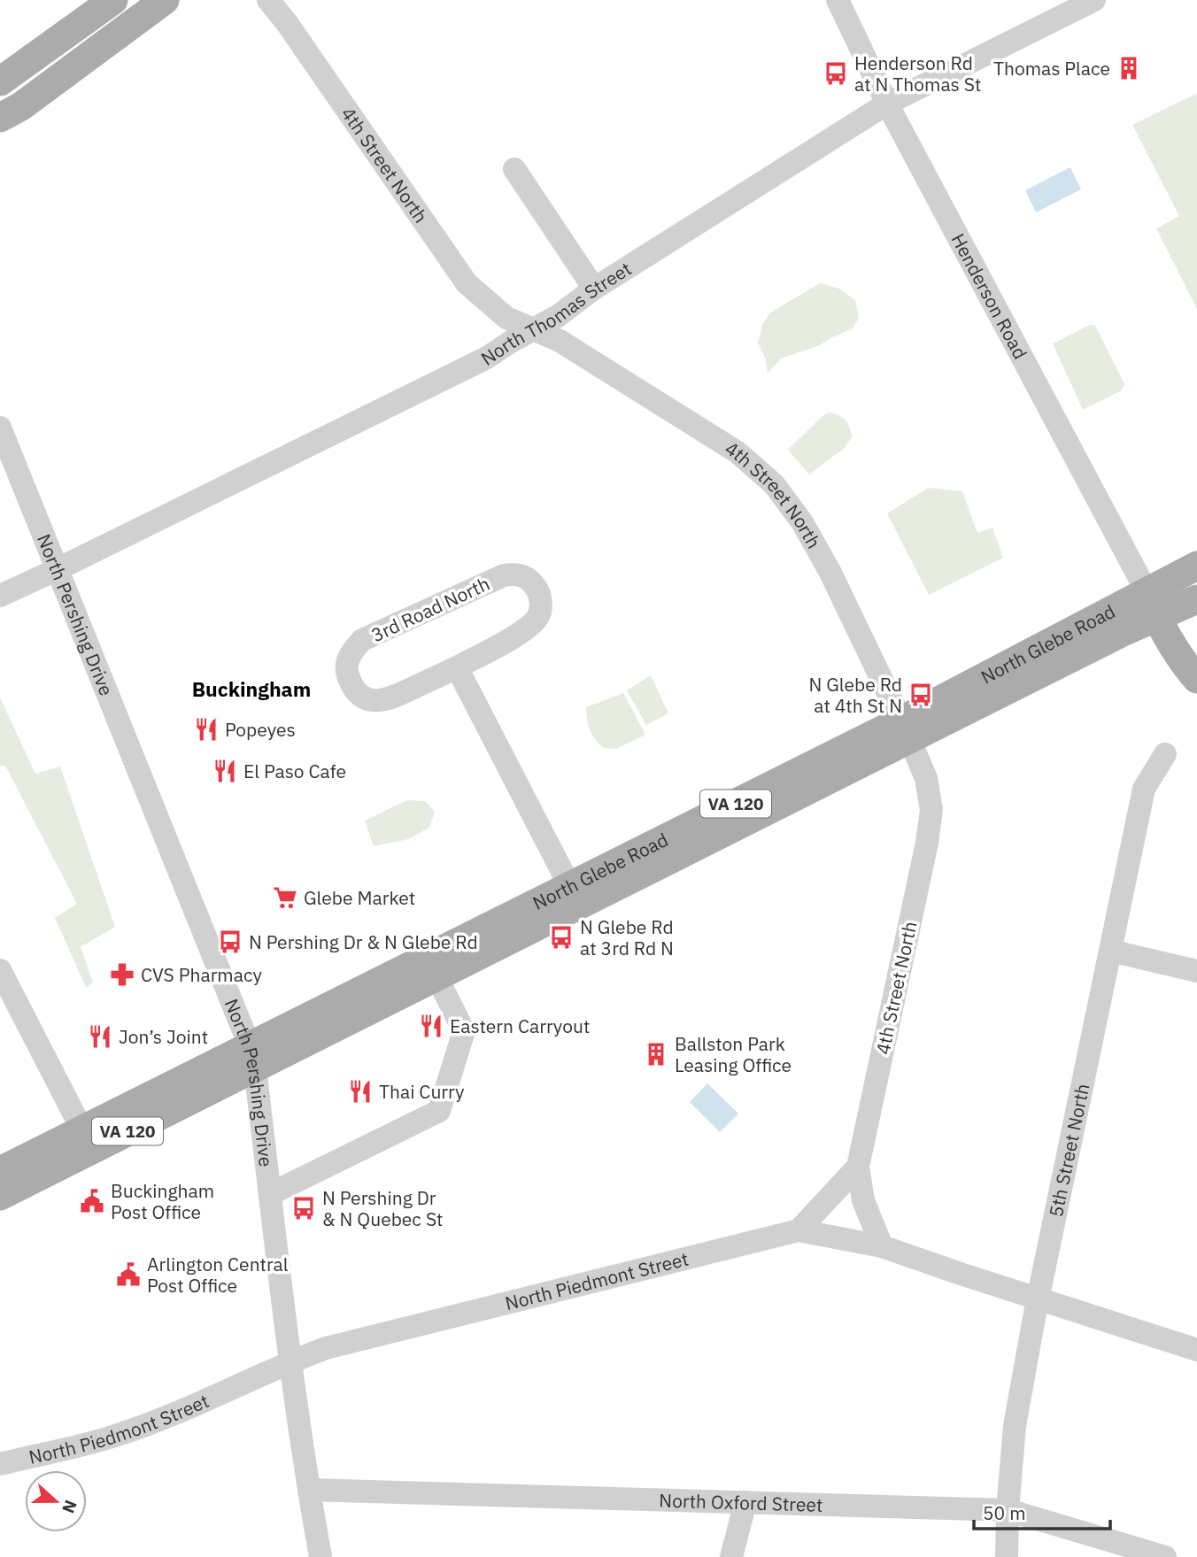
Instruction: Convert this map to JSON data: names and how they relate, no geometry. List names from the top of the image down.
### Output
{
  "streets": {
    "main road": ["North Glebe Road", "VA 120"],
    "street": [
      "4th Street North",
      "Henderson Road",
      "North Thomas Street",
      "3rd Road North",
      "North Pershing Drive",
      "5th Street North",
      "North Piedmont Street",
      "North Oxford Street"
    ]
  },
  "crossings": [
    ["4th Street North", "North Thomas Street"],
    ["4th Street North", "North Glebe Road"],
    ["4th Street North", "North Piedmont Street"],
    ["Henderson Road", "North Thomas Street"],
    ["Henderson Road", "North Glebe Road"],
    ["North Thomas Street", "North Pershing Drive"],
    ["North Pershing Drive", "North Glebe Road"],
    ["North Pershing Drive", "North Piedmont Street"],
    ["North Pershing Drive", "North Oxford Street"],
    ["5th Street North", "North Piedmont Street"],
    ["5th Street North", "North Oxford Street"]
  ],
  "districts": ["Buckingham"],
  "places": {
    "building": ["Thomas Place", "Ballston Park Leasing Office"],
    "bus stop": [
      "Henderson Rd at N Thomas St",
      "N Glebe Rd at 4th St N",
      "N Glebe Rd at 3rd Rd N",
      "N Pershing Dr & N Glebe Rd",
      "N Pershing Dr & N Quebec St"
    ],
    "restaurant": [
      "Popeyes",
      "El Paso Cafe",
      "Eastern Carryout",
      "Jon’s Joint",
      "Thai Curry"
    ],
    "supermarket": ["Glebe Market"],
    "pharmacy": ["CVS Pharmacy"],
    "public building": ["Buckingham Post Office", "Arlington Central Post Office"]
  },
  "scale_bar": "50 m",
  "north": "right"
}
